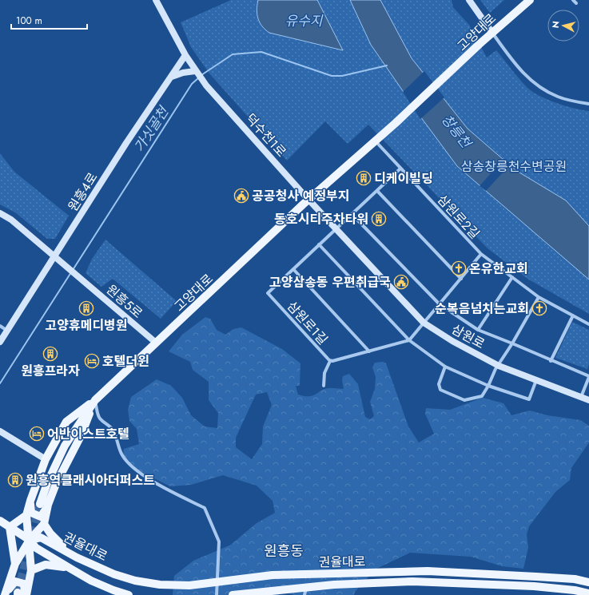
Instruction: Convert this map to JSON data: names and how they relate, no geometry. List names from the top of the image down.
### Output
{
  "streets": {
    "main road": ["고양대로", "권율대로"],
    "street": [
      "덕수천1로",
      "원흥4로",
      "삼원로2길",
      "원흥5로",
      "삼원로1길",
      "삼원로"
    ]
  },
  "crossings": [
    ["고양대로", "덕수천1로"],
    ["고양대로", "삼원로2길"],
    ["고양대로", "원흥5로"],
    ["고양대로", "삼원로"],
    ["덕수천1로", "삼원로"],
    ["원흥4로", "원흥5로"],
    ["삼원로2길", "삼원로"],
    ["삼원로1길", "삼원로"]
  ],
  "districts": ["원흥동"],
  "water": ["유수지", "가싯골천", "창릉천"],
  "parks": ["삼송창릉천수변공원"],
  "places": {
    "building": [
      "디케이빌딩",
      "동호시티주차타워",
      "고양휴메디병원",
      "원흥프라자",
      "원흥역클래시아더퍼스트"
    ],
    "public building": ["공공청사 예정부지", "고양삼송동 우편취급국"],
    "church": ["온유한교회", "순복음넘치는교회"],
    "hotel": ["호텔더윈", "어반이스트호텔"]
  },
  "scale_bar": "100 m",
  "north": "left"
}
